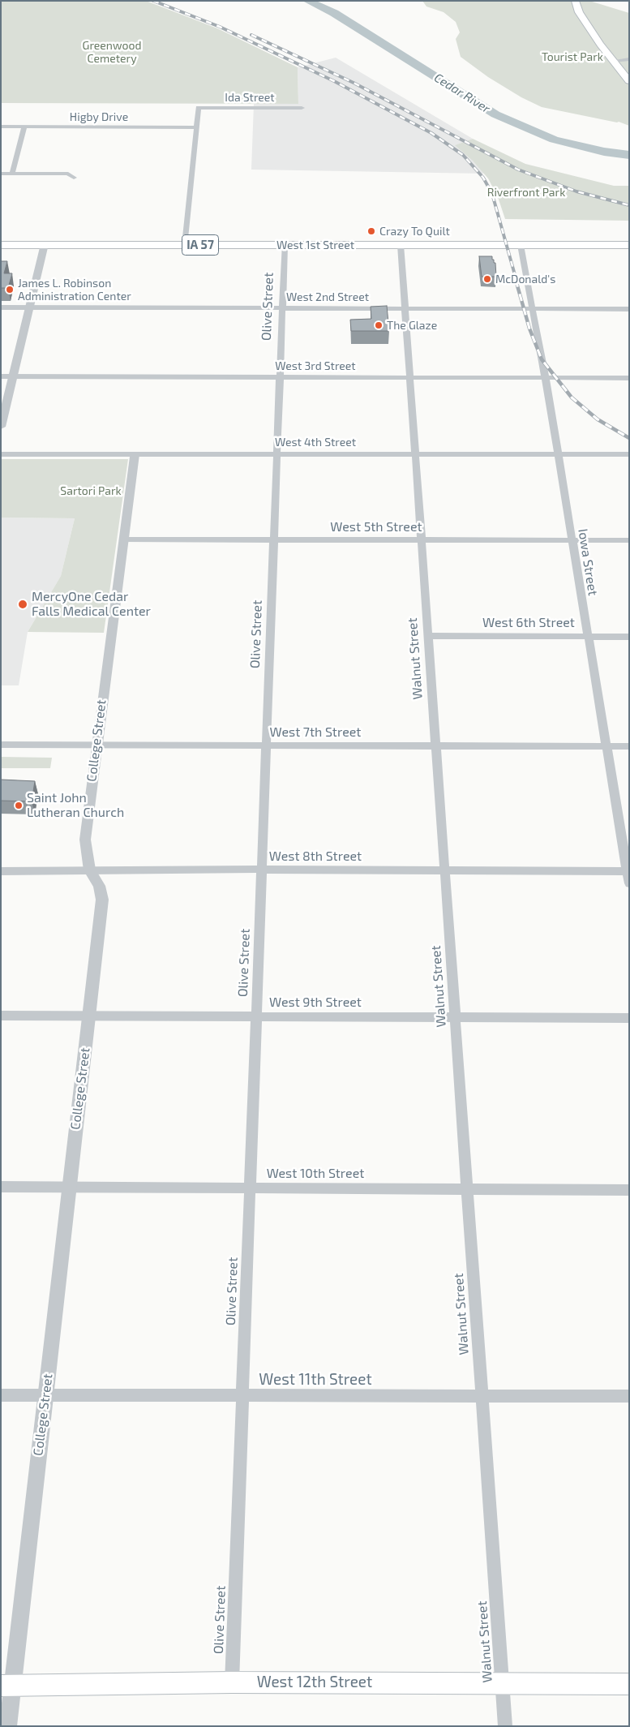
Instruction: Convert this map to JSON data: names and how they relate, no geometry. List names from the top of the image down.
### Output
{
  "streets": {
    "main road": ["IA 57", "West 1st Street", "West 12th Street"],
    "street": [
      "Ida Street",
      "Higby Drive",
      "West 2nd Street",
      "Olive Street",
      "West 3rd Street",
      "West 4th Street",
      "West 5th Street",
      "Iowa Street",
      "West 6th Street",
      "Walnut Street",
      "West 7th Street",
      "College Street",
      "West 8th Street",
      "West 9th Street",
      "West 10th Street",
      "West 11th Street"
    ]
  },
  "crossings": [
    ["Ida Street", "Higby Drive"],
    ["West 1st Street", "Olive Street"],
    ["West 1st Street", "Iowa Street"],
    ["West 1st Street", "Walnut Street"],
    ["West 2nd Street", "Olive Street"],
    ["West 2nd Street", "Iowa Street"],
    ["West 2nd Street", "Walnut Street"],
    ["Olive Street", "West 3rd Street"],
    ["Olive Street", "West 4th Street"],
    ["Olive Street", "West 5th Street"],
    ["Olive Street", "West 7th Street"],
    ["Olive Street", "West 8th Street"],
    ["Olive Street", "West 9th Street"],
    ["Olive Street", "West 10th Street"],
    ["Olive Street", "West 11th Street"],
    ["Olive Street", "West 12th Street"],
    ["West 3rd Street", "Iowa Street"],
    ["West 3rd Street", "Walnut Street"],
    ["West 4th Street", "Iowa Street"],
    ["West 4th Street", "Walnut Street"],
    ["West 4th Street", "College Street"],
    ["West 5th Street", "Iowa Street"],
    ["West 5th Street", "Walnut Street"],
    ["West 5th Street", "College Street"],
    ["Iowa Street", "West 6th Street"],
    ["Iowa Street", "West 7th Street"],
    ["Iowa Street", "West 8th Street"],
    ["West 6th Street", "Walnut Street"],
    ["Walnut Street", "West 7th Street"],
    ["Walnut Street", "West 8th Street"],
    ["Walnut Street", "West 9th Street"],
    ["Walnut Street", "West 10th Street"],
    ["Walnut Street", "West 11th Street"],
    ["Walnut Street", "West 12th Street"],
    ["West 7th Street", "College Street"],
    ["College Street", "West 8th Street"],
    ["College Street", "West 9th Street"],
    ["College Street", "West 10th Street"],
    ["College Street", "West 11th Street"],
    ["College Street", "West 12th Street"]
  ],
  "water": ["Cedar River"],
  "parks": [
    "Greenwood Cemetery",
    "Tourist Park",
    "Riverfront Park",
    "Sartori Park"
  ],
  "places": [
    "Crazy To Quilt",
    "McDonald's",
    "James L. Robinson Administration Center",
    "The Glaze",
    "MercyOne Cedar Falls Medical Center",
    "Saint John Lutheran Church"
  ]
}
